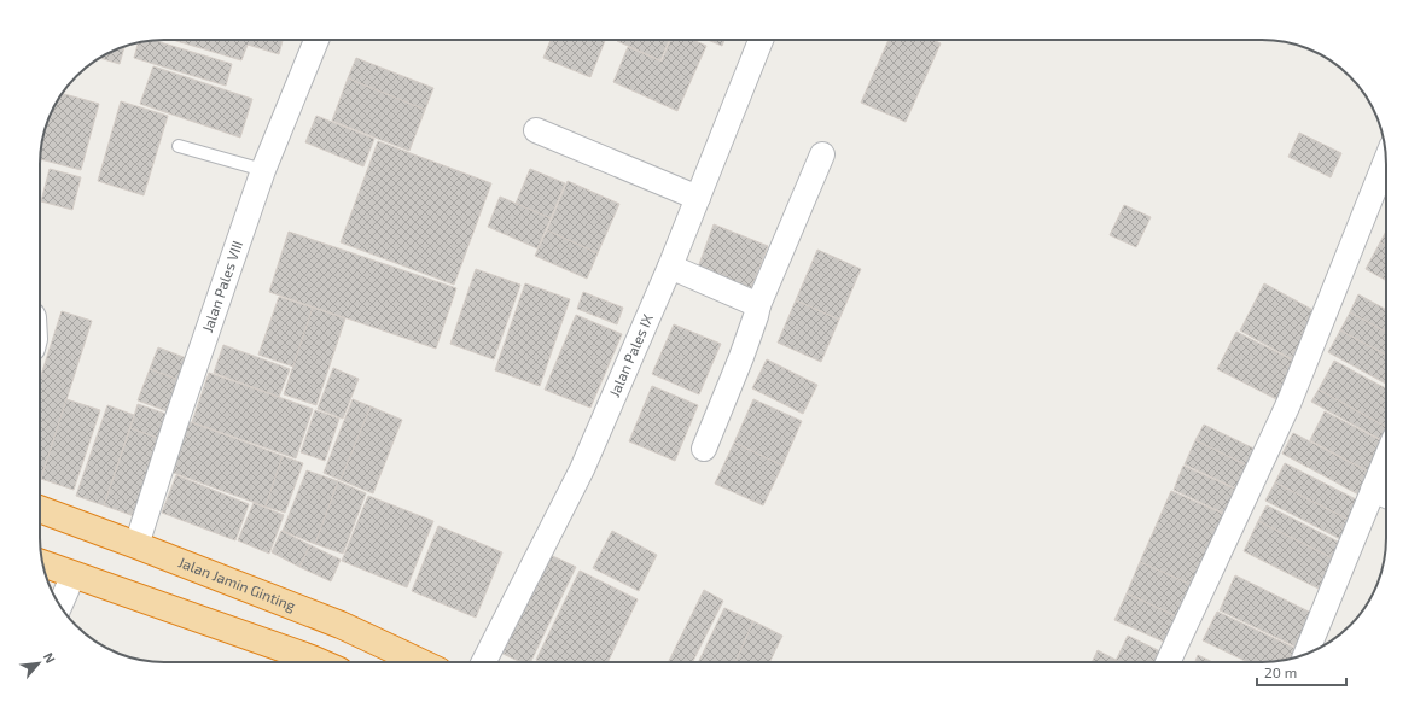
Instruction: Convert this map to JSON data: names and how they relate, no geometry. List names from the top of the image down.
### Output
{
  "streets": {
    "highway": ["Jalan Jamin Ginting"],
    "street": ["Jalan Pales VIII", "Jalan Pales IX"]
  },
  "crossings": [
    ["Jalan Pales VIII", "Jalan Jamin Ginting"]
  ],
  "scale_bar": "20 m",
  "north": "top right"
}
